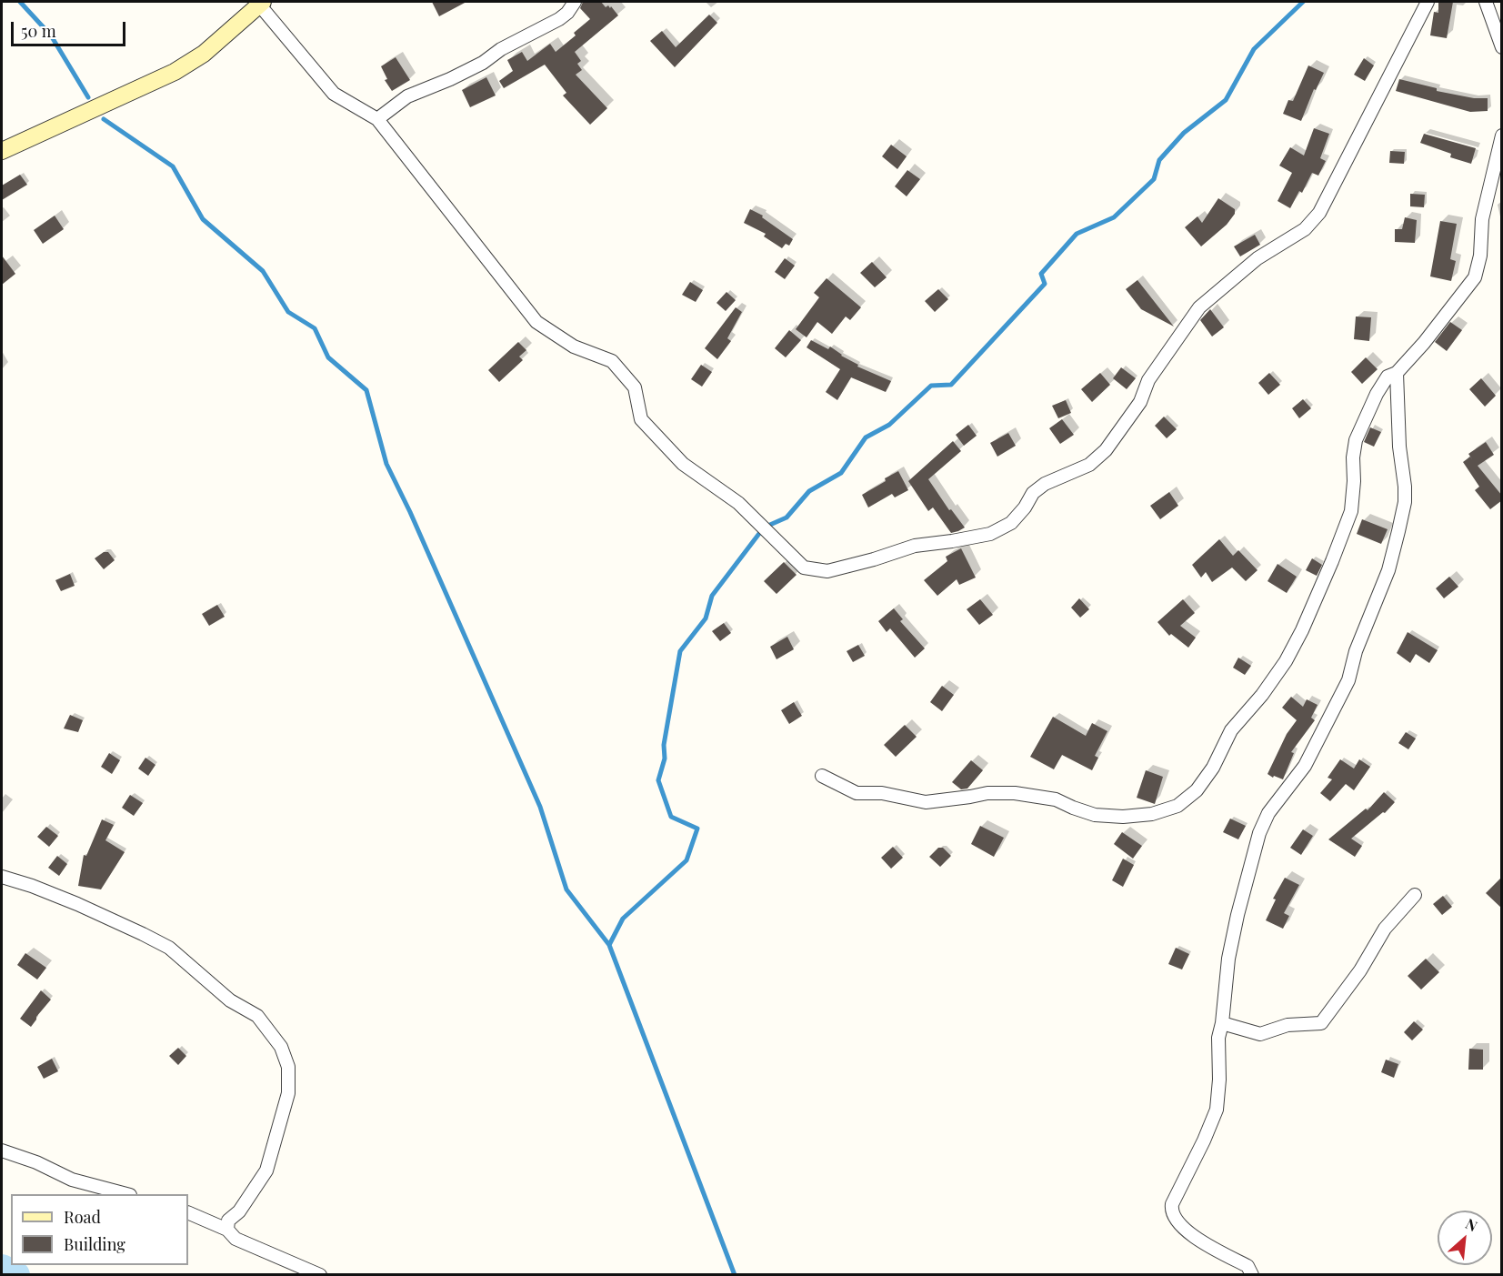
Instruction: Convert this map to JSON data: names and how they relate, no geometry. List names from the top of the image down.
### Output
{
  "legend": ["Road", "Building"],
  "scale_bar": "50 m",
  "north": "top right"
}
